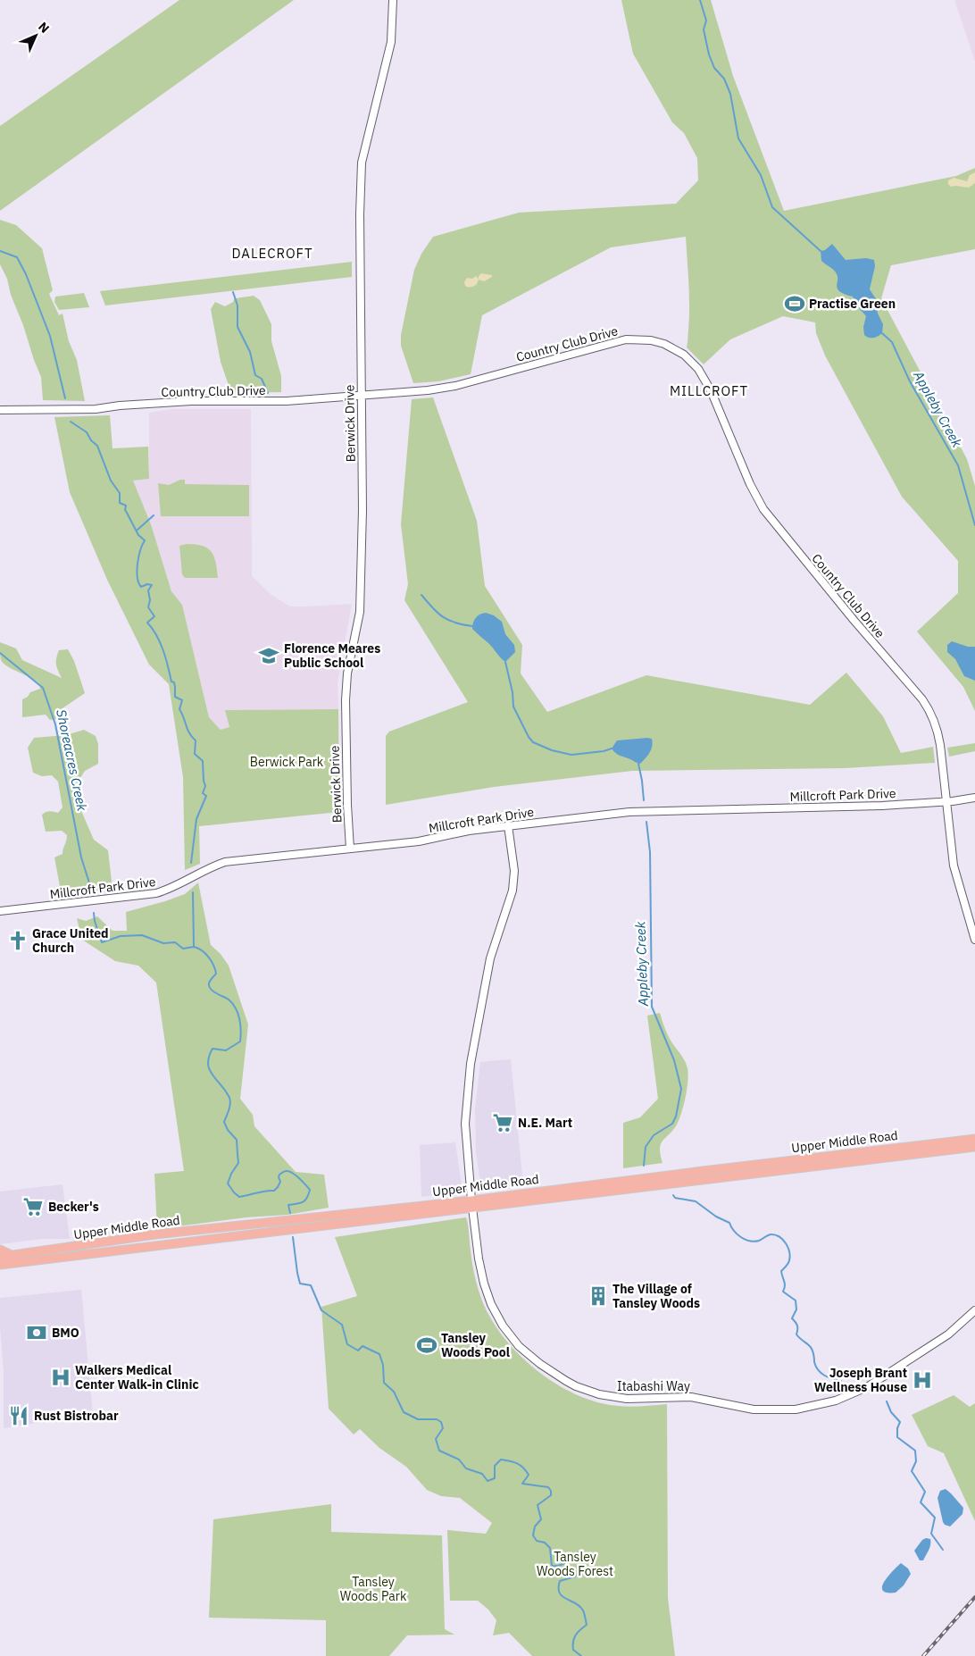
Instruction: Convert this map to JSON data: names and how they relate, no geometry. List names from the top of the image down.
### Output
{
  "streets": {
    "main road": ["Upper Middle Road"],
    "street": [
      "Country Club Drive",
      "Berwick Drive",
      "Millcroft Park Drive",
      "Itabashi Way"
    ]
  },
  "crossings": [
    ["Country Club Drive", "Berwick Drive"],
    ["Country Club Drive", "Millcroft Park Drive"],
    ["Berwick Drive", "Millcroft Park Drive"],
    ["Millcroft Park Drive", "Itabashi Way"],
    ["Upper Middle Road", "Itabashi Way"]
  ],
  "districts": ["DALECROFT", "MILLCROFT"],
  "water": ["Appleby Creek", "Shoreacres Creek"],
  "parks": ["Berwick Park", "Tansley Woods Forest", "Tansley Woods Park"],
  "places": {
    "sports": ["Practise Green", "Tansley Woods Pool"],
    "school or university": ["Florence Meares Public School"],
    "church": ["Grace United Church"],
    "supermarket": ["N.E. Mart", "Becker's"],
    "building": ["The Village of Tansley Woods"],
    "bank": ["BMO"],
    "hospital": ["Walkers Medical Center Walk-in Clinic", "Joseph Brant Wellness House"],
    "restaurant": ["Rust Bistrobar"]
  },
  "north": "top right"
}
